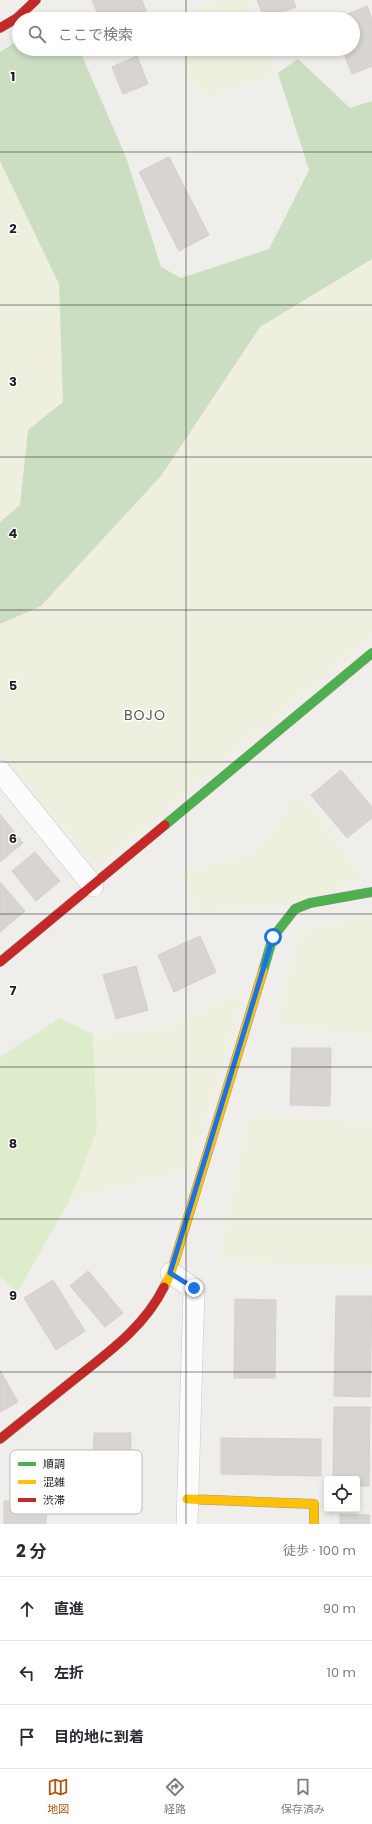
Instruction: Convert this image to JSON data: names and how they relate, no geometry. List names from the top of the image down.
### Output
{
  "districts": ["BOJO"],
  "legend": ["順調", "混雑", "渋滞"],
  "page": {
    "search": "ここで検索",
    "heading": ["2 分", "徒歩 · 100 m"],
    "list": [
      ["直進", "90 m"],
      ["左折", "10 m"],
      "目的地に到着"
    ],
    "nav": ["地図", "経路", "保存済み"]
  },
  "grid": {
    "rows": [
      "1",
      "2",
      "3",
      "4",
      "5",
      "6",
      "7",
      "8",
      "9"
    ]
  }
}
